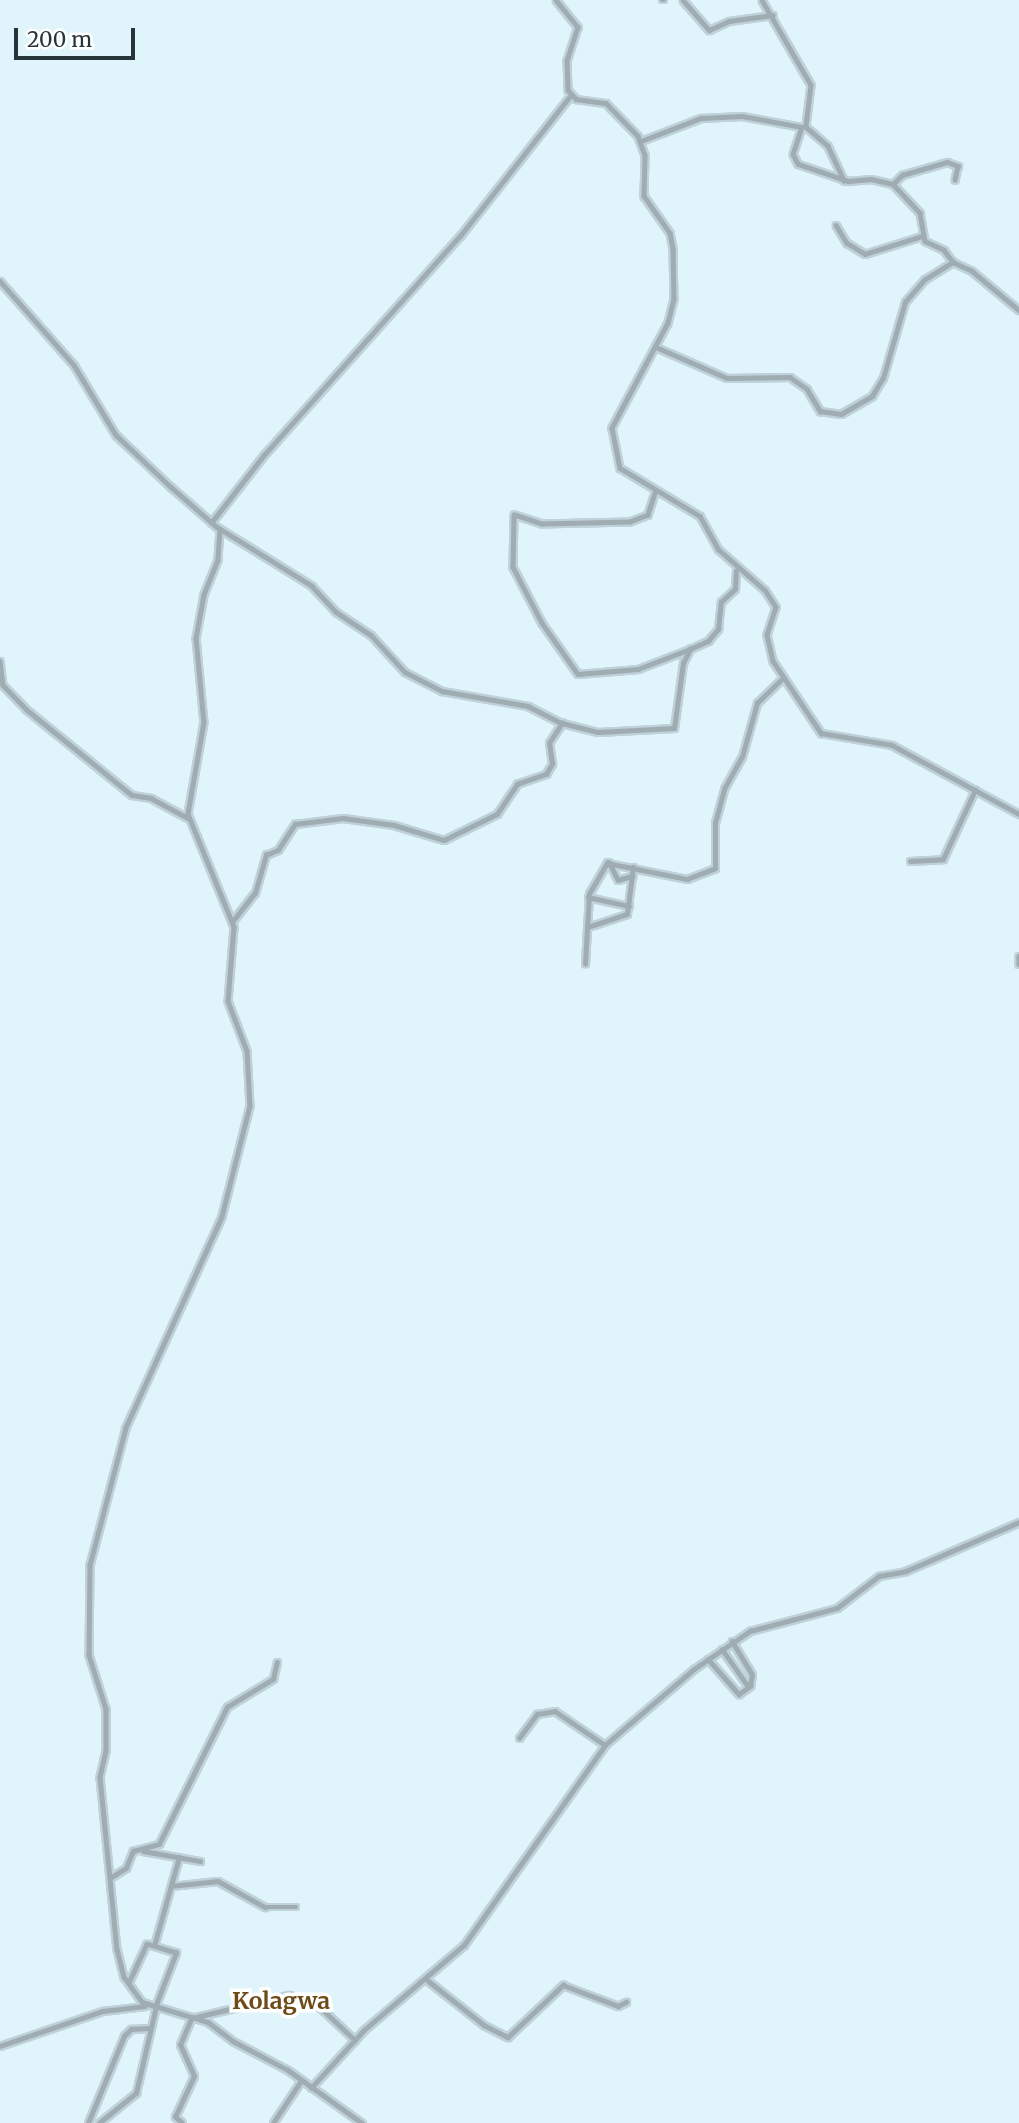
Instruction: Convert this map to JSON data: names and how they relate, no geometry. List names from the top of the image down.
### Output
{
  "districts": ["Kolagwa"],
  "scale_bar": "200 m"
}
